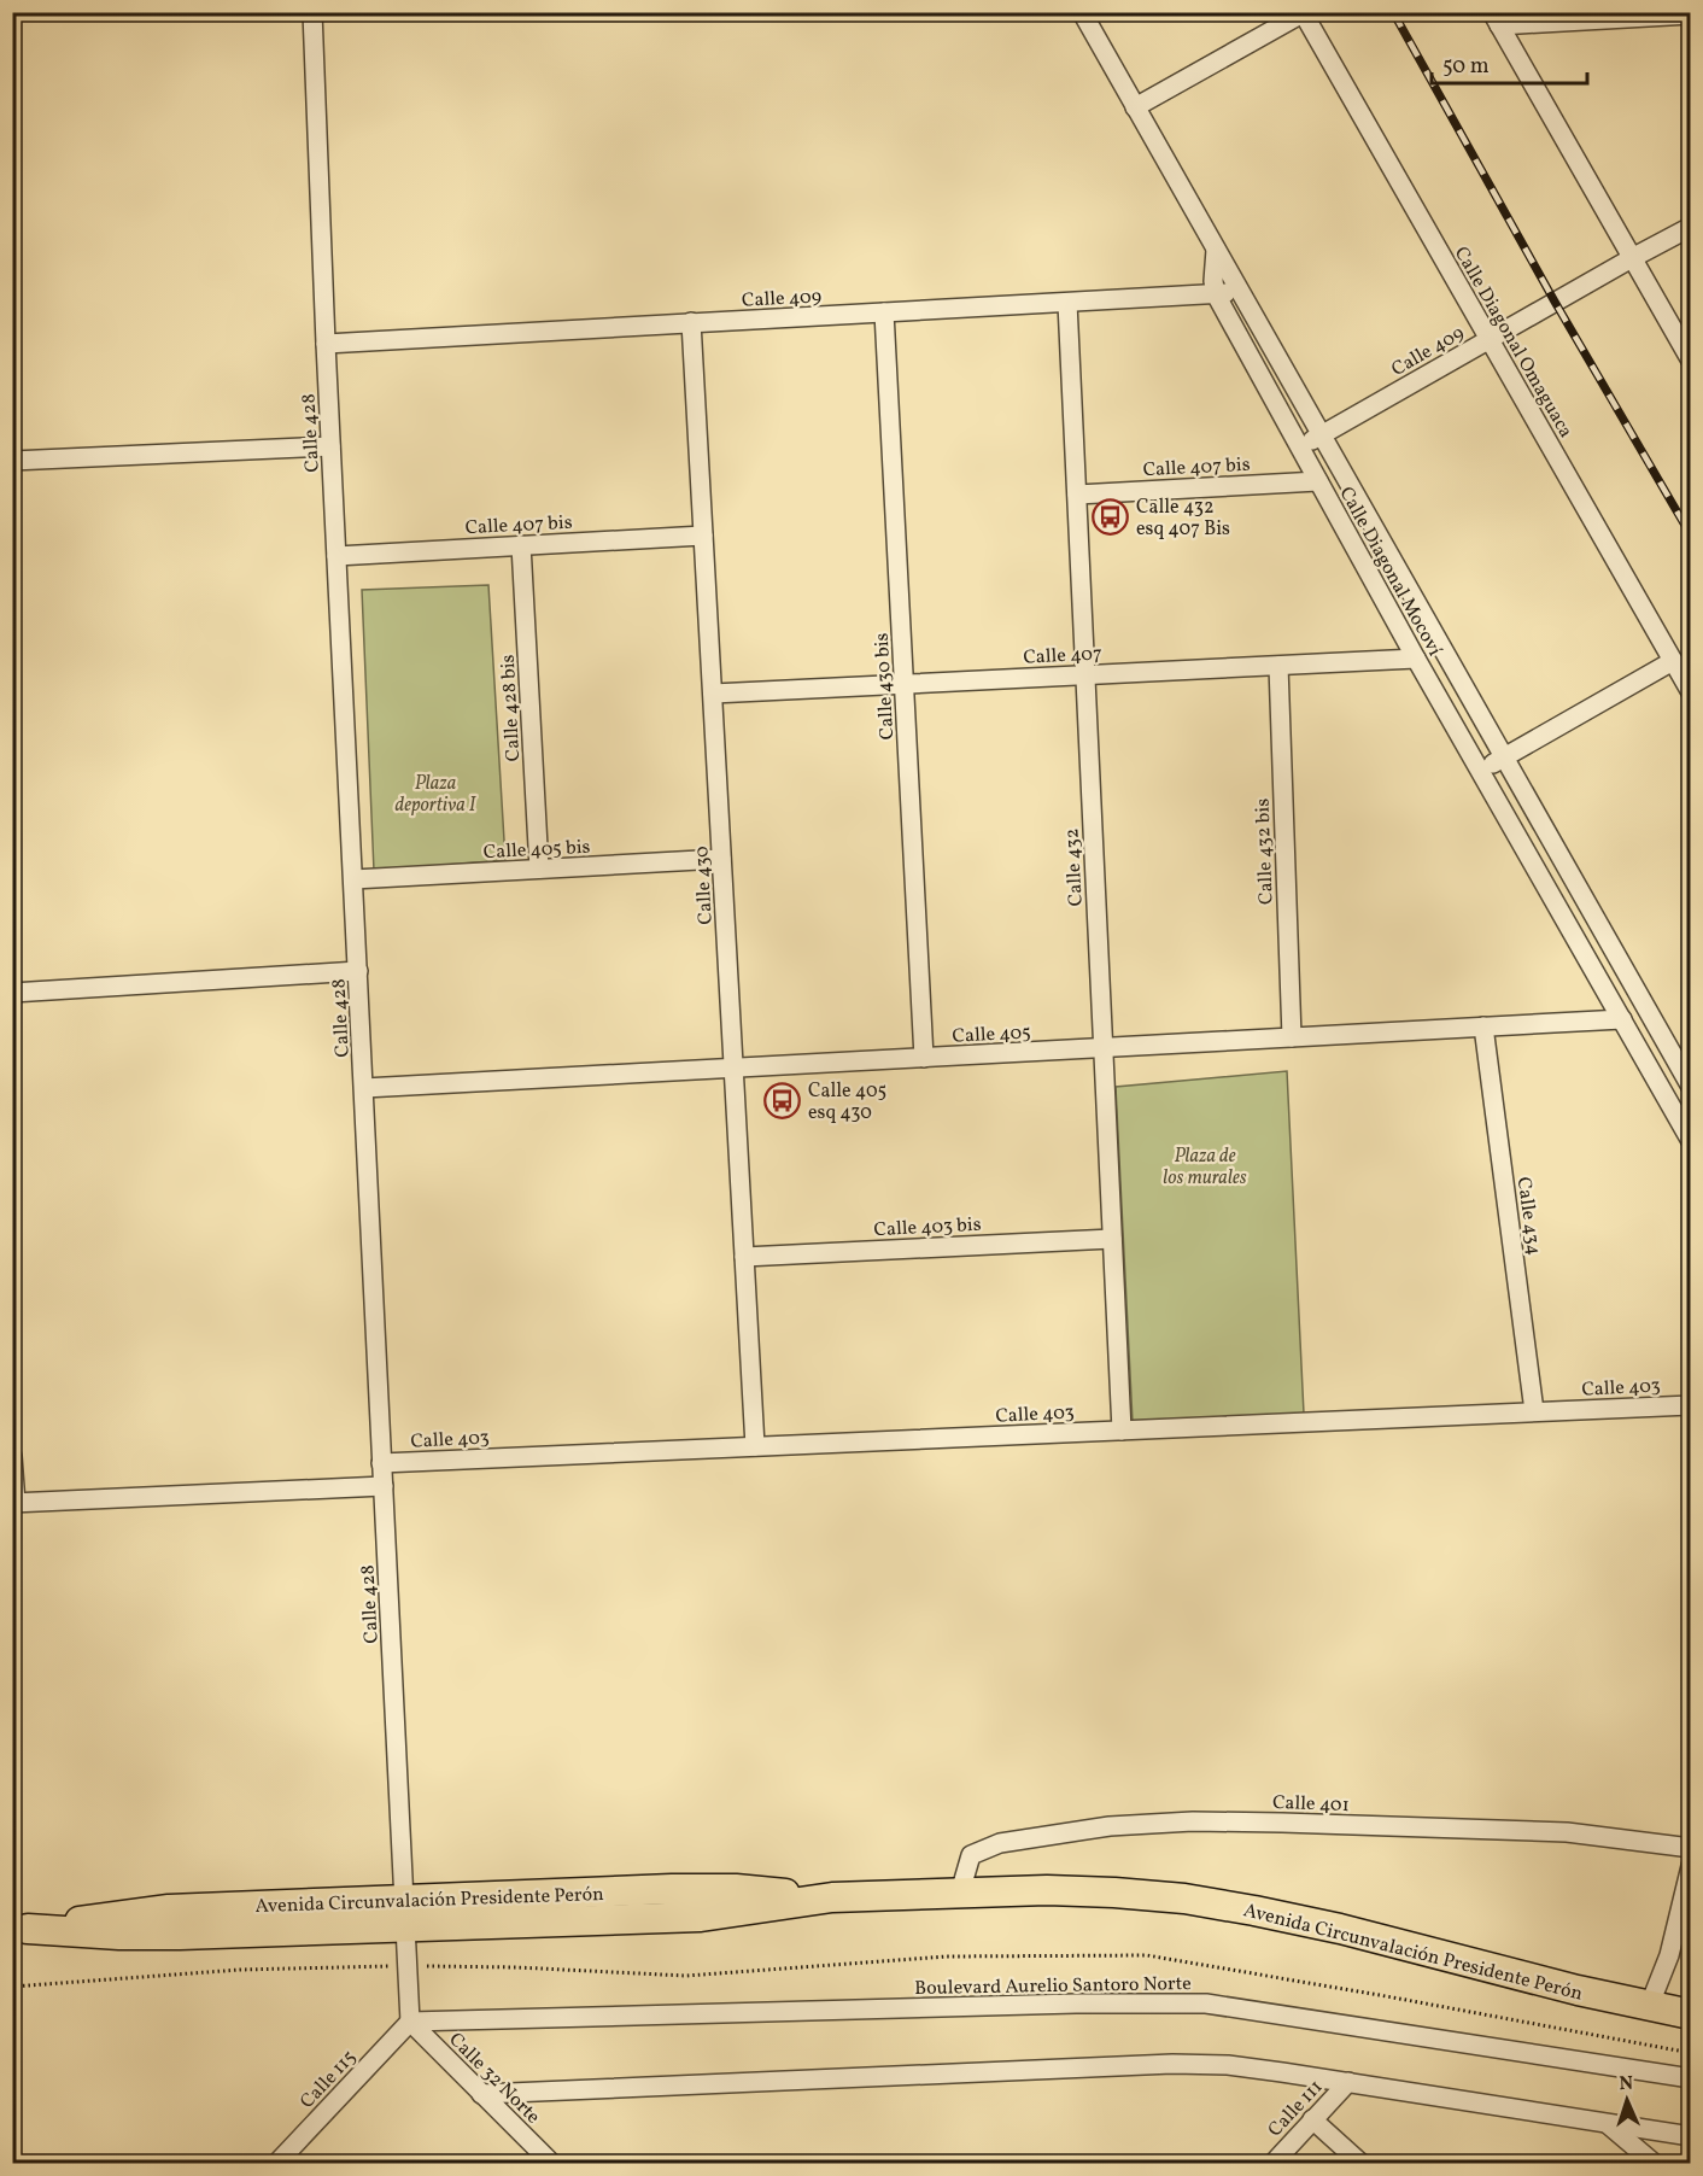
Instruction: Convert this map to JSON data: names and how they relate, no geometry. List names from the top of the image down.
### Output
{
  "streets": {
    "main road": ["Avenida Circunvalación Presidente Perón"],
    "street": [
      "Calle 409",
      "Calle Diagonal Omaguaca",
      "Calle 428",
      "Calle 407 bis",
      "Calle Diagonal Mocoví",
      "Calle 407",
      "Calle 430 bis",
      "Calle 428 bis",
      "Calle 405 bis",
      "Calle 432 bis",
      "Calle 432",
      "Calle 430",
      "Calle 405",
      "Calle 434",
      "Calle 403 bis",
      "Calle 403",
      "Calle 401",
      "Boulevard Aurelio Santoro Norte",
      "Calle 32 Norte",
      "Calle 115",
      "Calle 111"
    ]
  },
  "crossings": [
    ["Calle 409", "Calle Diagonal Omaguaca"],
    ["Calle 409", "Calle 428"],
    ["Calle 409", "Calle Diagonal Mocoví"],
    ["Calle 409", "Calle 430 bis"],
    ["Calle 409", "Calle 432"],
    ["Calle 409", "Calle 430"],
    ["Calle 428", "Calle 407 bis"],
    ["Calle 428", "Calle 405 bis"],
    ["Calle 428", "Calle 405"],
    ["Calle 428", "Calle 403"],
    ["Calle 428", "Avenida Circunvalación Presidente Perón"],
    ["Calle 428", "Boulevard Aurelio Santoro Norte"],
    ["Calle 428", "Calle 32 Norte"],
    ["Calle 428", "Calle 115"],
    ["Calle 407 bis", "Calle Diagonal Mocoví"],
    ["Calle 407 bis", "Calle 428 bis"],
    ["Calle 407 bis", "Calle 432"],
    ["Calle 407 bis", "Calle 430"],
    ["Calle Diagonal Mocoví", "Calle 407"],
    ["Calle Diagonal Mocoví", "Calle 405"],
    ["Calle 407", "Calle 430 bis"],
    ["Calle 407", "Calle 432 bis"],
    ["Calle 407", "Calle 432"],
    ["Calle 407", "Calle 430"],
    ["Calle 430 bis", "Calle 405"],
    ["Calle 428 bis", "Calle 405 bis"],
    ["Calle 405 bis", "Calle 430"],
    ["Calle 432 bis", "Calle 405"],
    ["Calle 432", "Calle 405"],
    ["Calle 432", "Calle 403 bis"],
    ["Calle 432", "Calle 403"],
    ["Calle 430", "Calle 405"],
    ["Calle 430", "Calle 403 bis"],
    ["Calle 430", "Calle 403"],
    ["Calle 405", "Calle 434"],
    ["Calle 434", "Calle 403"],
    ["Calle 401", "Avenida Circunvalación Presidente Perón"],
    ["Boulevard Aurelio Santoro Norte", "Calle 32 Norte"],
    ["Boulevard Aurelio Santoro Norte", "Calle 115"],
    ["Calle 32 Norte", "Calle 115"]
  ],
  "parks": ["Plaza deportiva I", "Plaza de los murales"],
  "places": {
    "bus stop": ["Calle 432 esq 407 Bis", "Calle 405 esq 430"]
  },
  "scale_bar": "50 m",
  "north": "top"
}
